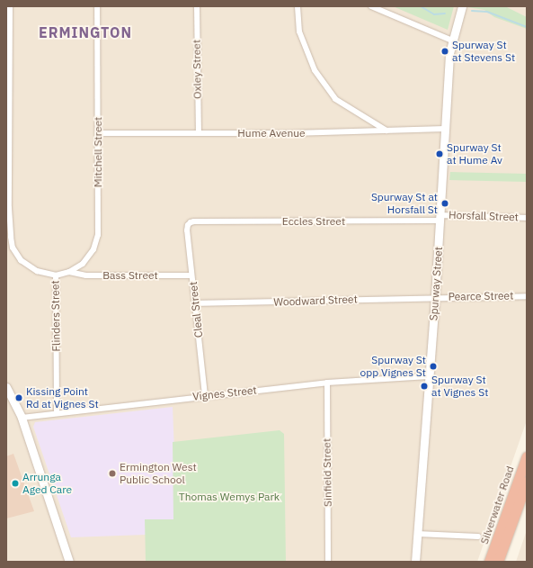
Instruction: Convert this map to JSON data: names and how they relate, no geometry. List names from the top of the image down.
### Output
{
  "streets": {
    "highway": ["Silverwater Road"],
    "street": [
      "Oxley Street",
      "Hume Avenue",
      "Mitchell Street",
      "Horsfall Street",
      "Eccles Street",
      "Bass Street",
      "Spurway Street",
      "Pearce Street",
      "Woodward Street",
      "Cleal Street",
      "Flinders Street",
      "Vignes Street",
      "Sinfield Street"
    ]
  },
  "crossings": [
    ["Oxley Street", "Hume Avenue"],
    ["Hume Avenue", "Mitchell Street"],
    ["Hume Avenue", "Spurway Street"],
    ["Mitchell Street", "Bass Street"],
    ["Mitchell Street", "Flinders Street"],
    ["Horsfall Street", "Eccles Street"],
    ["Horsfall Street", "Spurway Street"],
    ["Eccles Street", "Spurway Street"],
    ["Eccles Street", "Cleal Street"],
    ["Bass Street", "Cleal Street"],
    ["Spurway Street", "Pearce Street"],
    ["Spurway Street", "Woodward Street"],
    ["Spurway Street", "Vignes Street"],
    ["Pearce Street", "Woodward Street"],
    ["Woodward Street", "Cleal Street"],
    ["Cleal Street", "Vignes Street"],
    ["Flinders Street", "Vignes Street"],
    ["Vignes Street", "Sinfield Street"]
  ],
  "districts": ["ERMINGTON"],
  "parks": ["Thomas Wemys Park"],
  "places": [
    "Spurway St at Stevens St",
    "Spurway St at Hume Av",
    "Spurway St at Horsfall St",
    "Spurway St opp Vignes St",
    "Spurway St at Vignes St",
    "Kissing Point Rd at Vignes St",
    "Ermington West Public School",
    "Arrunga Aged Care"
  ]
}
